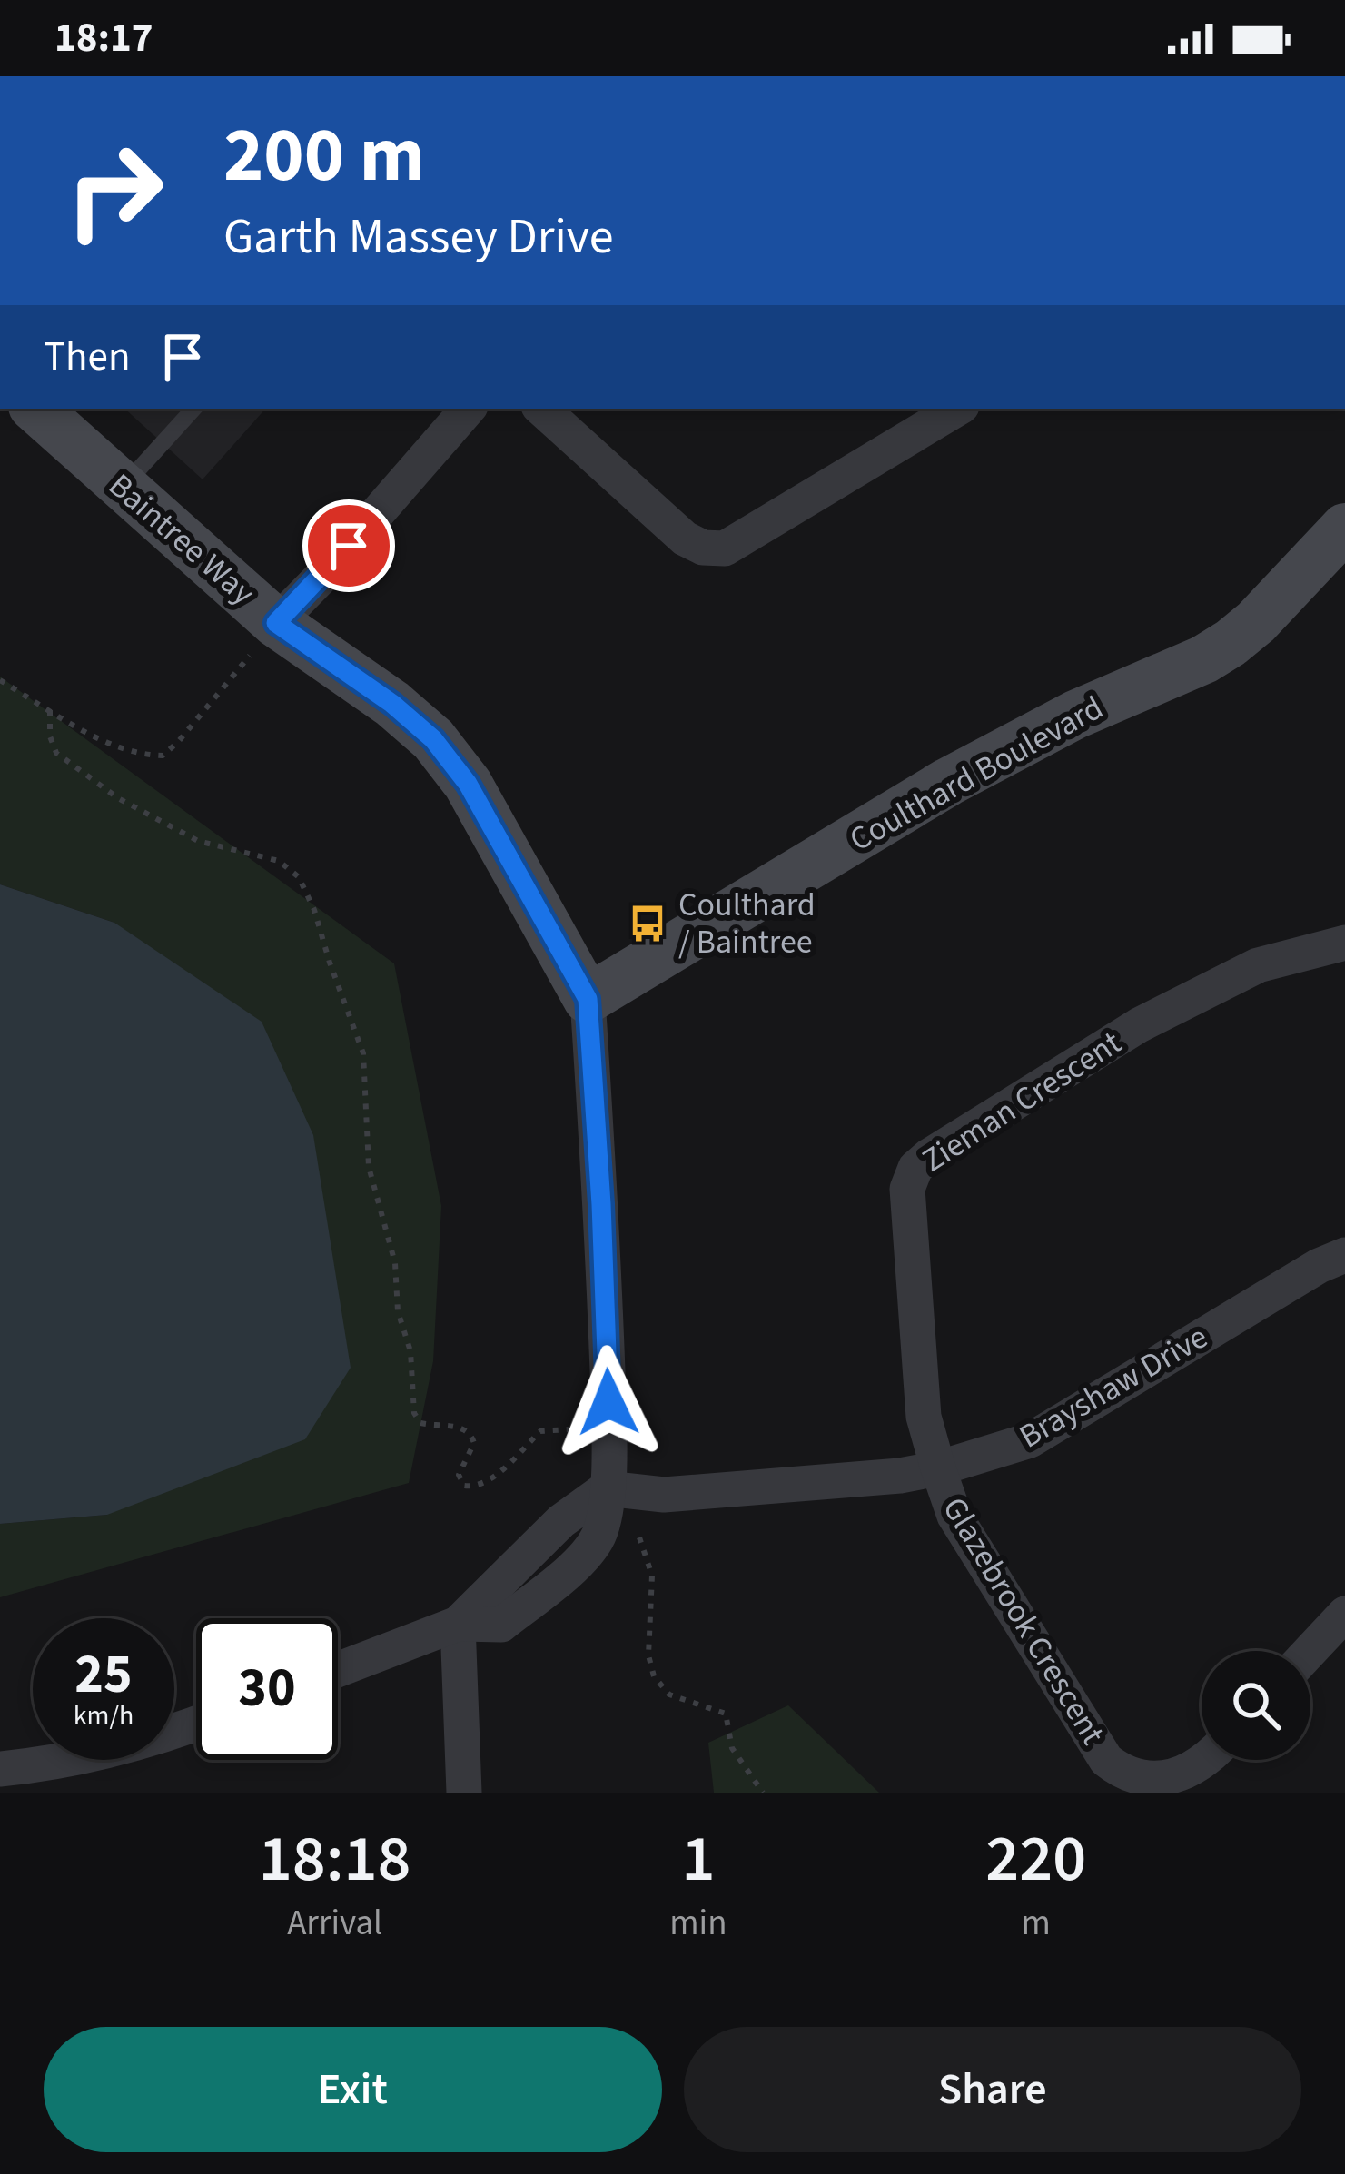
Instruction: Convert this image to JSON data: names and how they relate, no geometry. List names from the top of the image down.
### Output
{
  "streets": {
    "street": [
      "Baintree Way",
      "Coulthard Boulevard",
      "Zieman Crescent",
      "Brayshaw Drive",
      "Glazebrook Crescent"
    ]
  },
  "crossings": [
    ["Baintree Way", "Coulthard Boulevard"],
    ["Baintree Way", "Brayshaw Drive"],
    ["Zieman Crescent", "Brayshaw Drive"],
    ["Zieman Crescent", "Glazebrook Crescent"],
    ["Brayshaw Drive", "Glazebrook Crescent"]
  ],
  "places": {
    "bus stop": ["Coulthard / Baintree"]
  },
  "page": {
    "status": "18:17",
    "turn": ["200 m", "Garth Massey Drive"],
    "then": "Then",
    "speed": "25 km/h",
    "limit": "30",
    "eta": [
      "18:18",
      "Arrival",
      "1",
      "min",
      "220",
      "m"
    ],
    "buttons": ["Exit", "Share"]
  }
}
